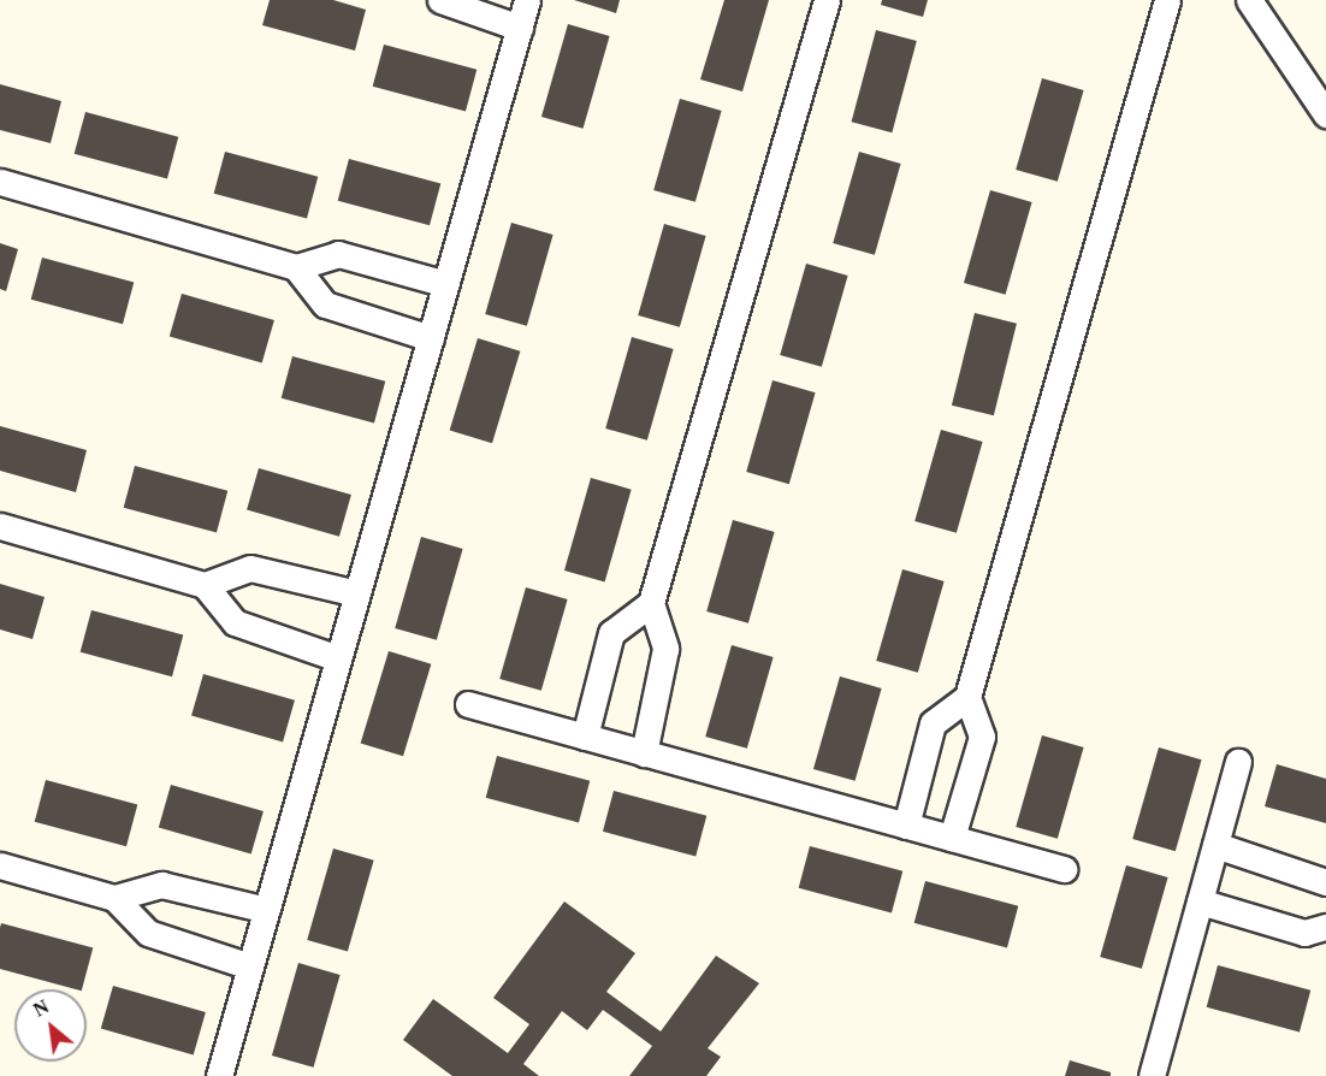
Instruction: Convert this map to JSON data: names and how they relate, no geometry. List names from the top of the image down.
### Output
{
  "north": "top left"
}
